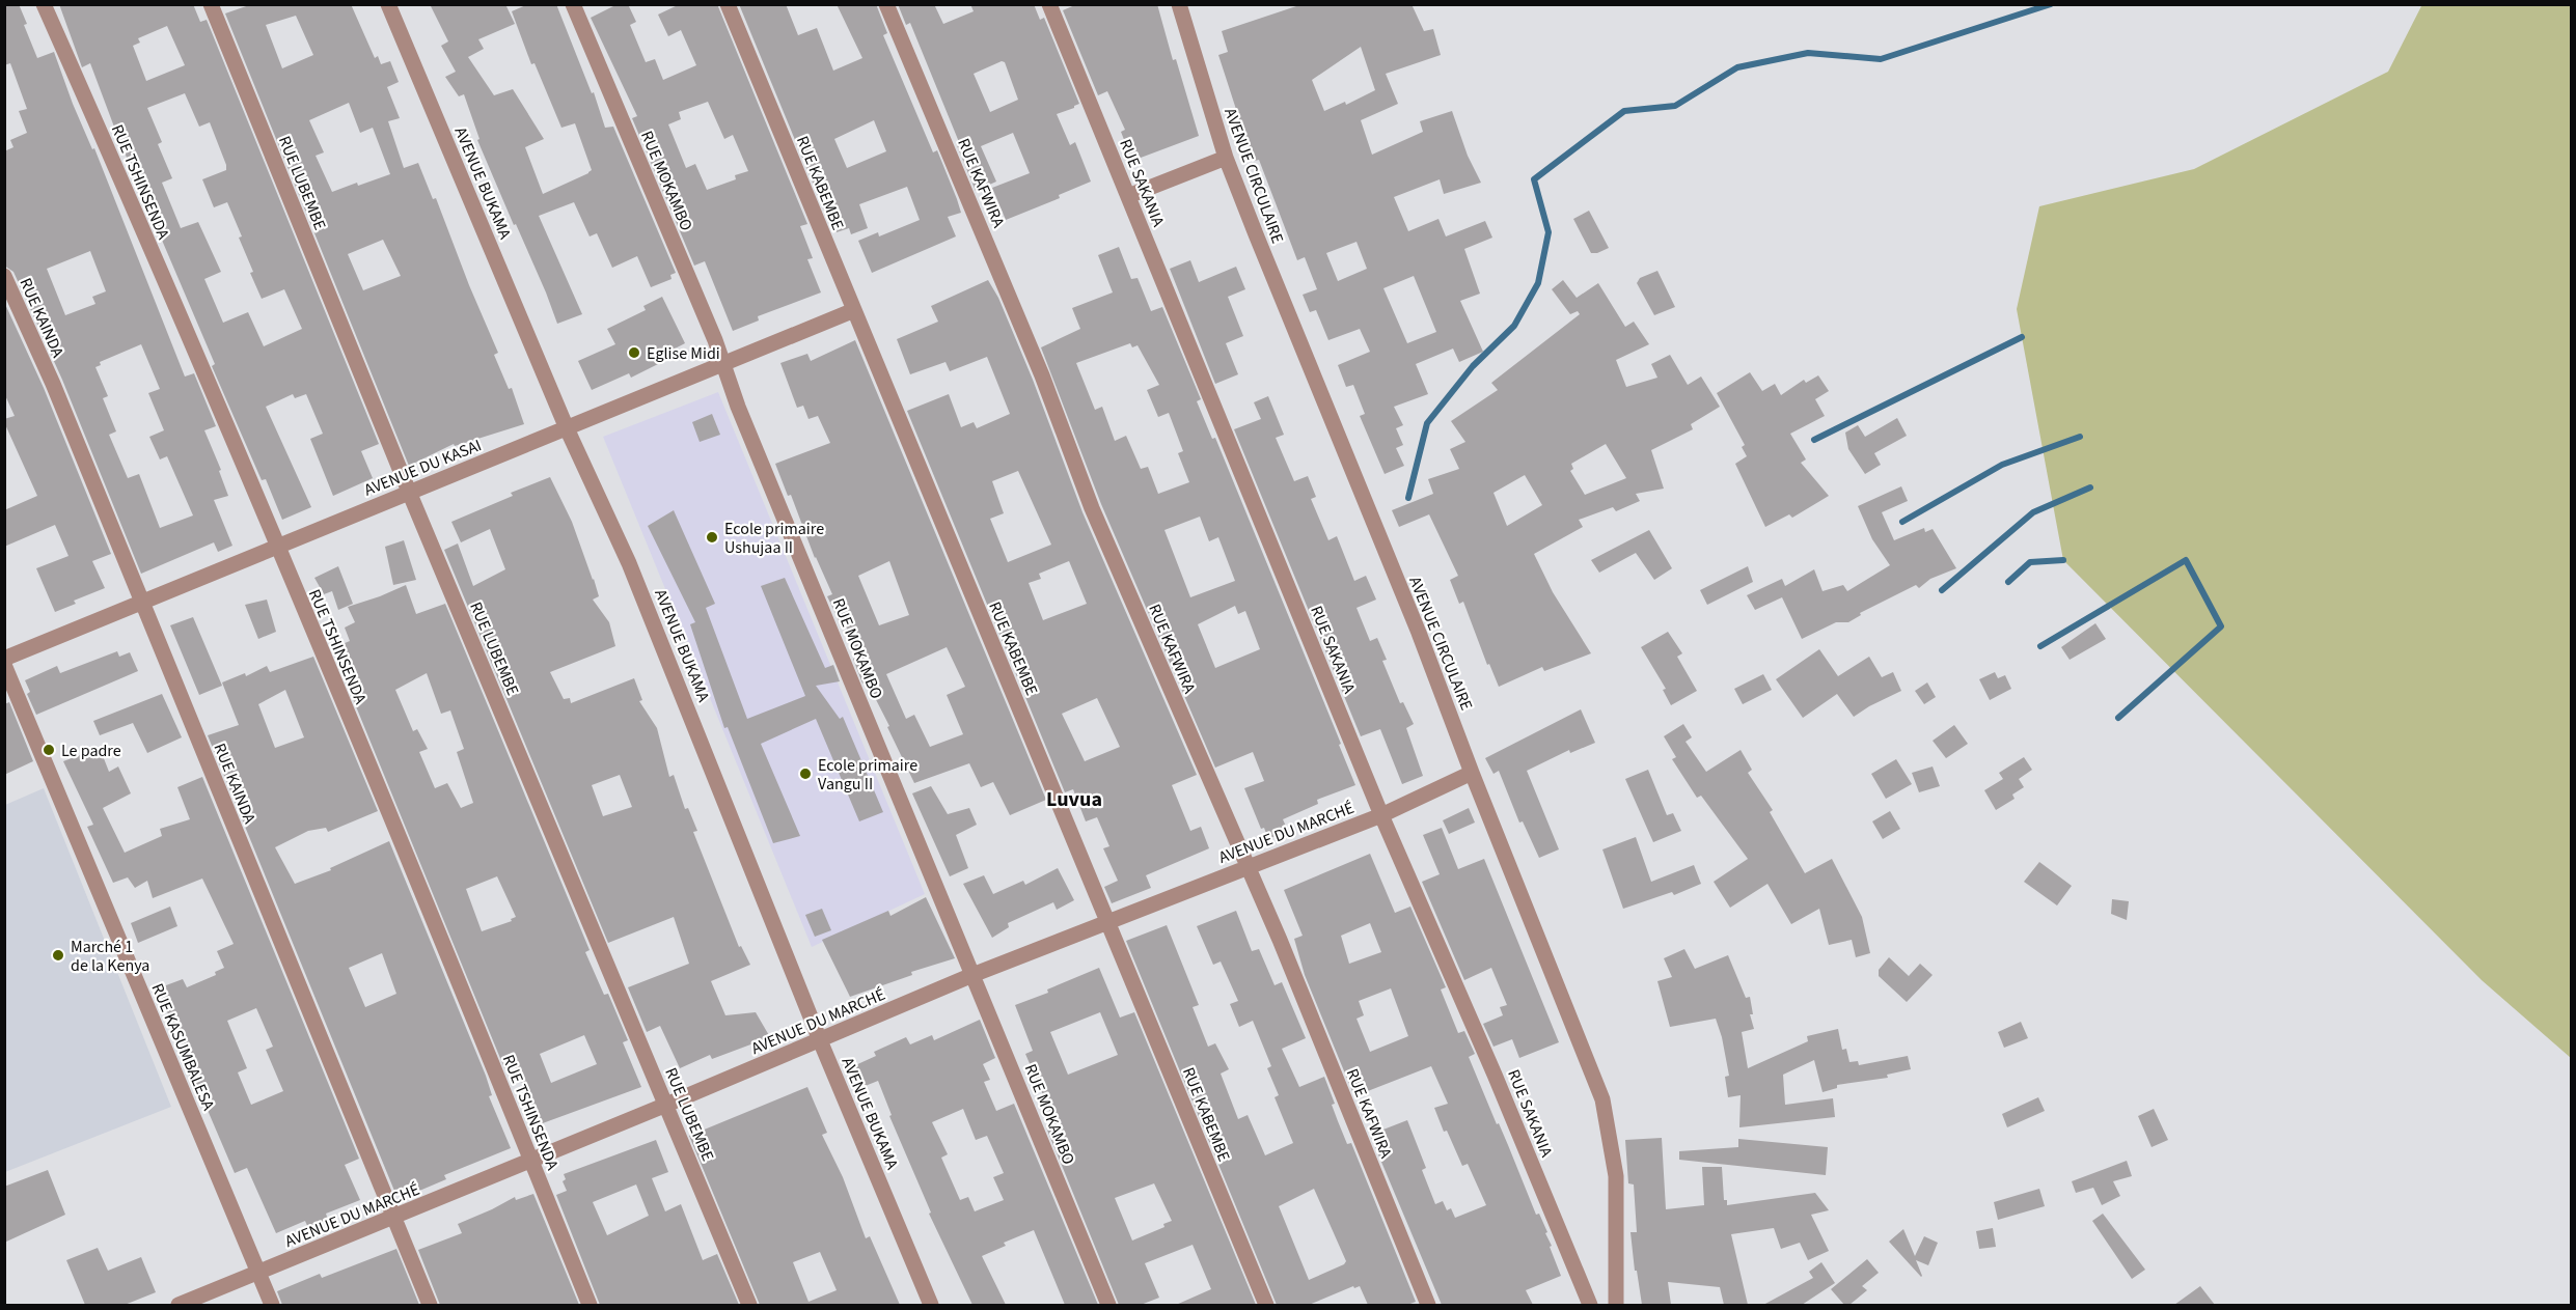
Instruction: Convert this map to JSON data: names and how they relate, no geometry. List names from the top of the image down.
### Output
{
  "streets": {
    "street": [
      "AVENUE CIRCULAIRE",
      "RUE MOKAMBO",
      "RUE TSHINSENDA",
      "RUE LUBEMBE",
      "AVENUE BUKAMA",
      "RUE KABEMBE",
      "RUE KAFWIRA",
      "RUE SAKANIA",
      "RUE KAINDA",
      "AVENUE DU KASAI",
      "AVENUE DU MARCHÉ",
      "RUE KASUMBALESA"
    ]
  },
  "crossings": [
    ["AVENUE CIRCULAIRE", "AVENUE DU MARCHÉ"],
    ["RUE MOKAMBO", "AVENUE DU KASAI"],
    ["RUE MOKAMBO", "AVENUE DU MARCHÉ"],
    ["RUE TSHINSENDA", "AVENUE DU KASAI"],
    ["RUE TSHINSENDA", "AVENUE DU MARCHÉ"],
    ["RUE LUBEMBE", "AVENUE DU KASAI"],
    ["RUE LUBEMBE", "AVENUE DU MARCHÉ"],
    ["AVENUE BUKAMA", "AVENUE DU KASAI"],
    ["AVENUE BUKAMA", "AVENUE DU MARCHÉ"],
    ["RUE KABEMBE", "AVENUE DU KASAI"],
    ["RUE KABEMBE", "AVENUE DU MARCHÉ"],
    ["RUE KAFWIRA", "AVENUE DU MARCHÉ"],
    ["RUE SAKANIA", "AVENUE DU MARCHÉ"],
    ["RUE KAINDA", "AVENUE DU KASAI"],
    ["RUE KAINDA", "AVENUE DU MARCHÉ"],
    ["AVENUE DU MARCHÉ", "RUE KASUMBALESA"]
  ],
  "districts": ["Luvua"],
  "places": [
    "Eglise Midi",
    "Ecole primaire Ushujaa II",
    "Le padre",
    "Ecole primaire Vangu II",
    "Marché 1 de la Kenya"
  ]
}
